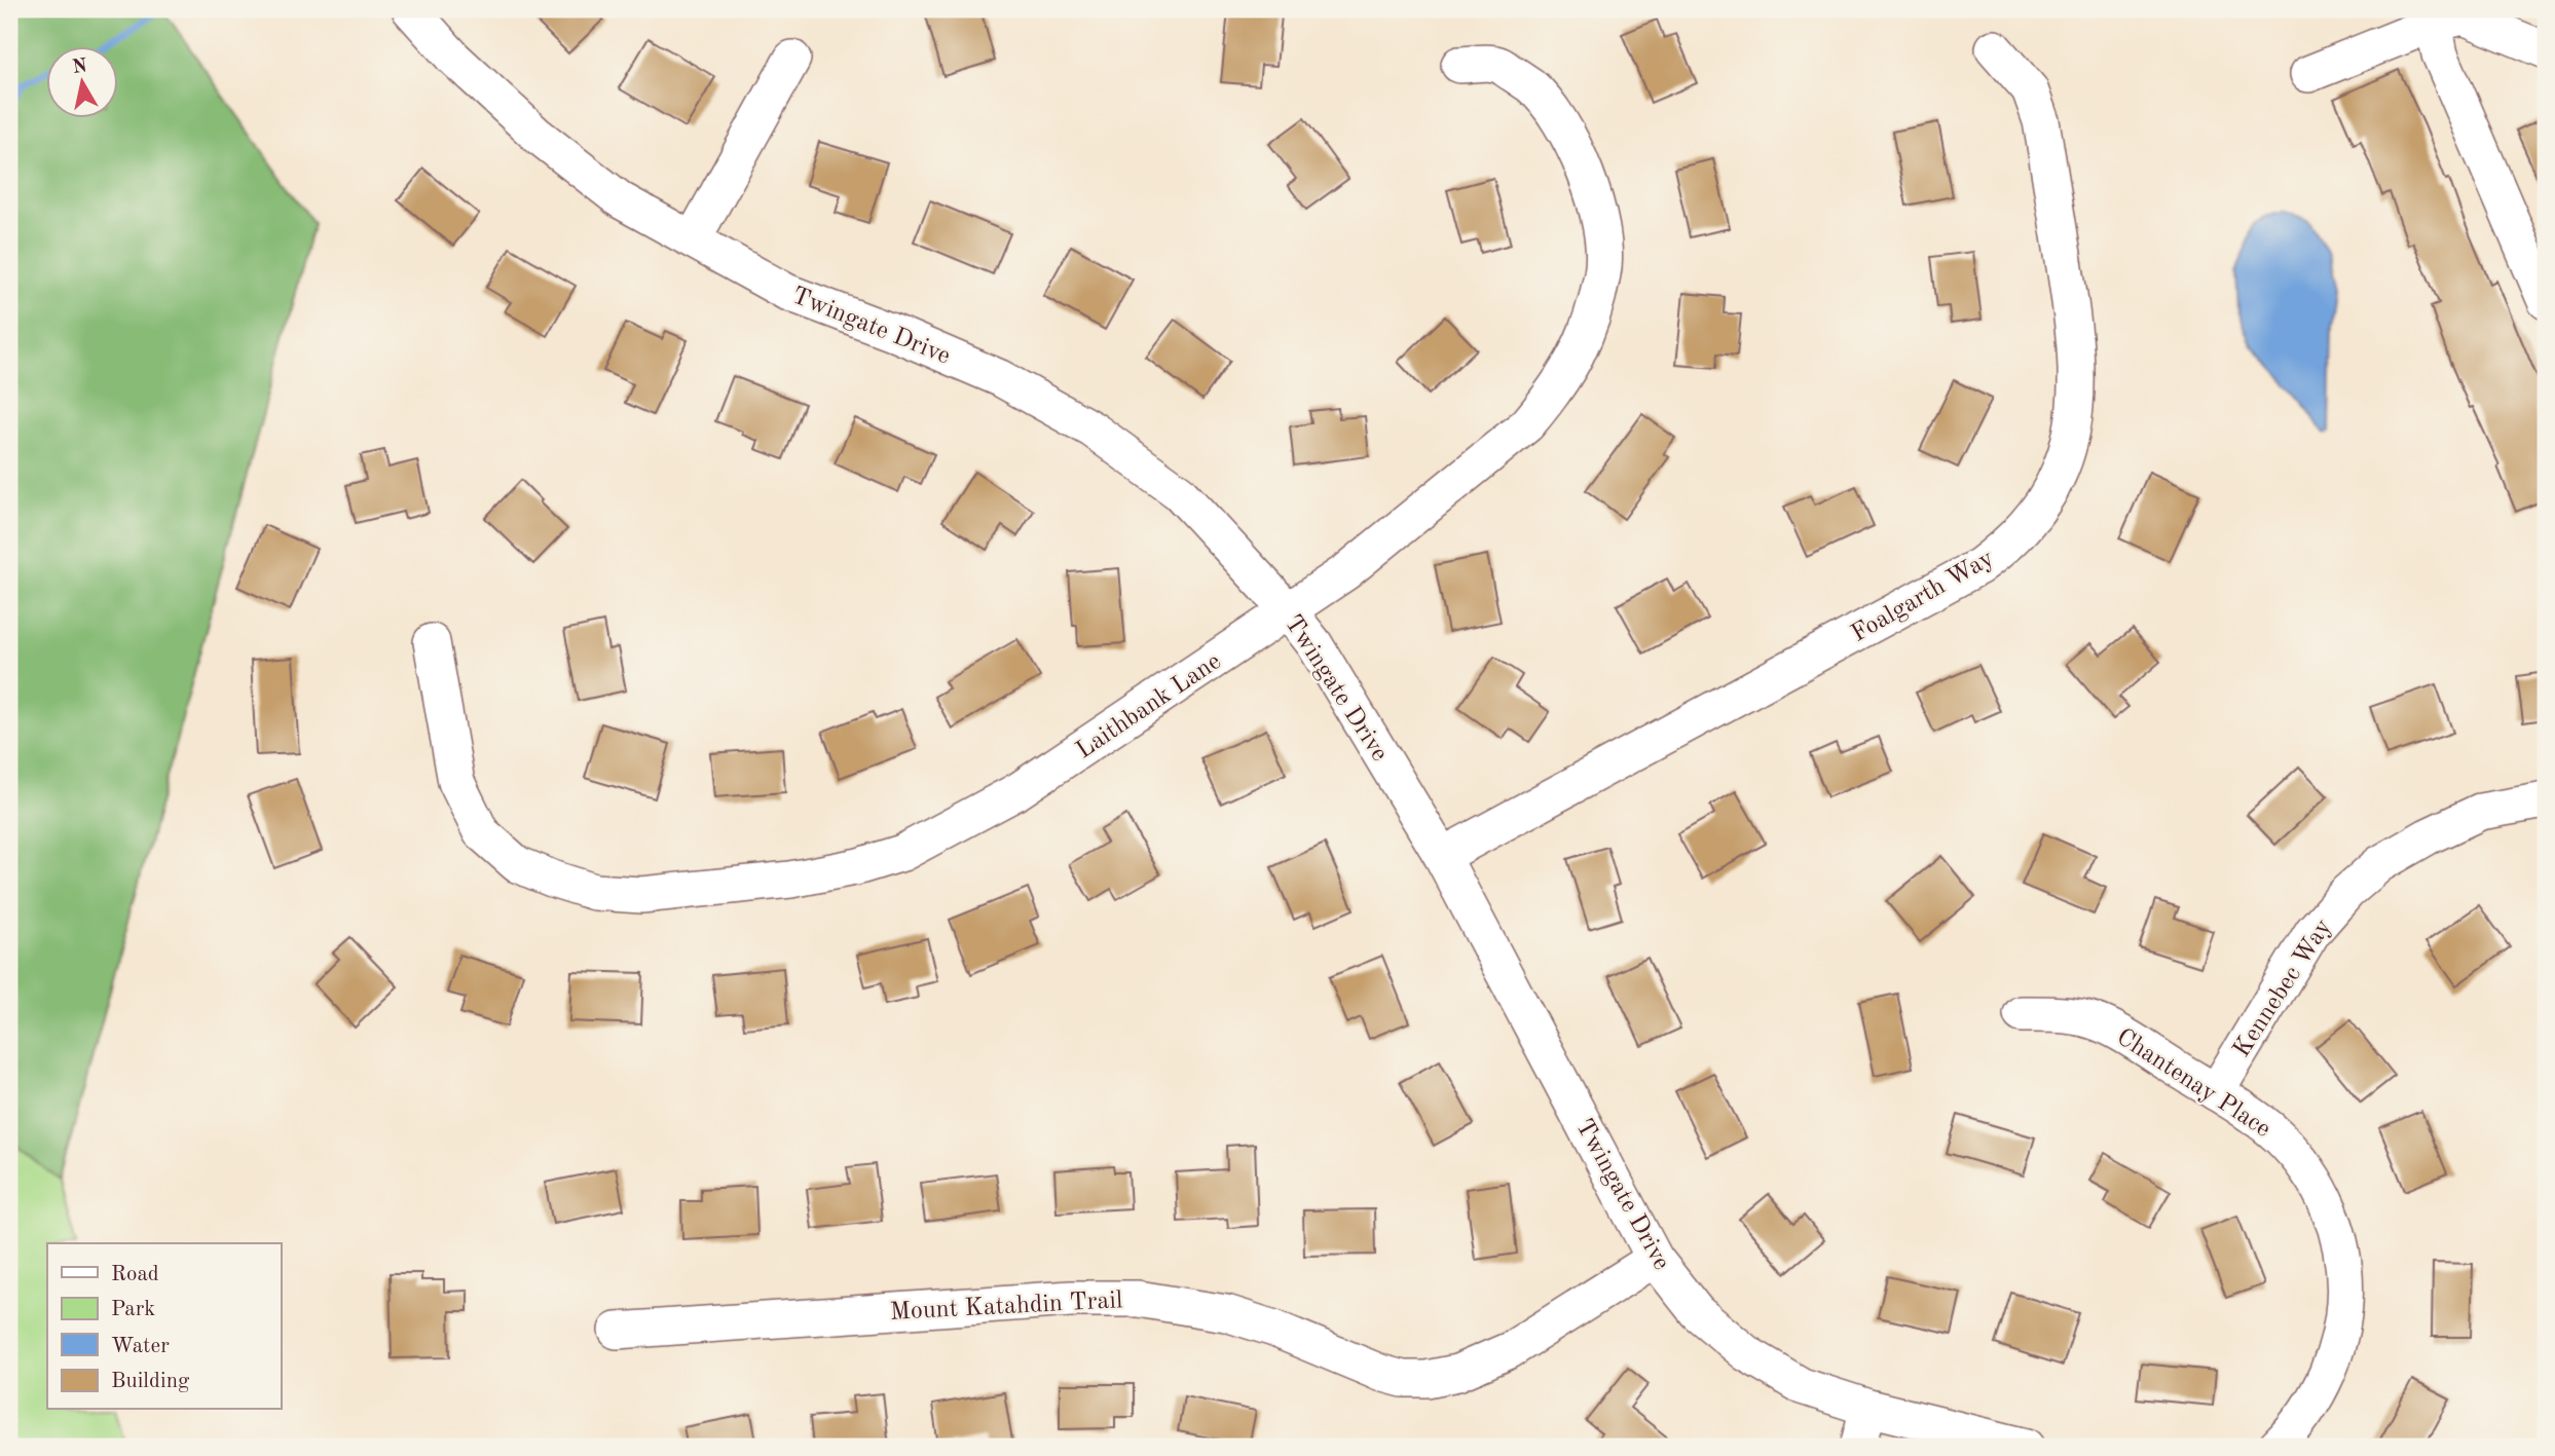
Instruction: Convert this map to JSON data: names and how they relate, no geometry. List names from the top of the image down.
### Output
{
  "streets": {
    "street": [
      "Twingate Drive",
      "Foalgarth Way",
      "Laithbank Lane",
      "Kennebec Way",
      "Chantenay Place",
      "Mount Katahdin Trail"
    ]
  },
  "crossings": [
    ["Twingate Drive", "Foalgarth Way"],
    ["Twingate Drive", "Laithbank Lane"],
    ["Twingate Drive", "Mount Katahdin Trail"],
    ["Kennebec Way", "Chantenay Place"]
  ],
  "legend": [
    "Road",
    "Park",
    "Water",
    "Building"
  ],
  "north": "top"
}
